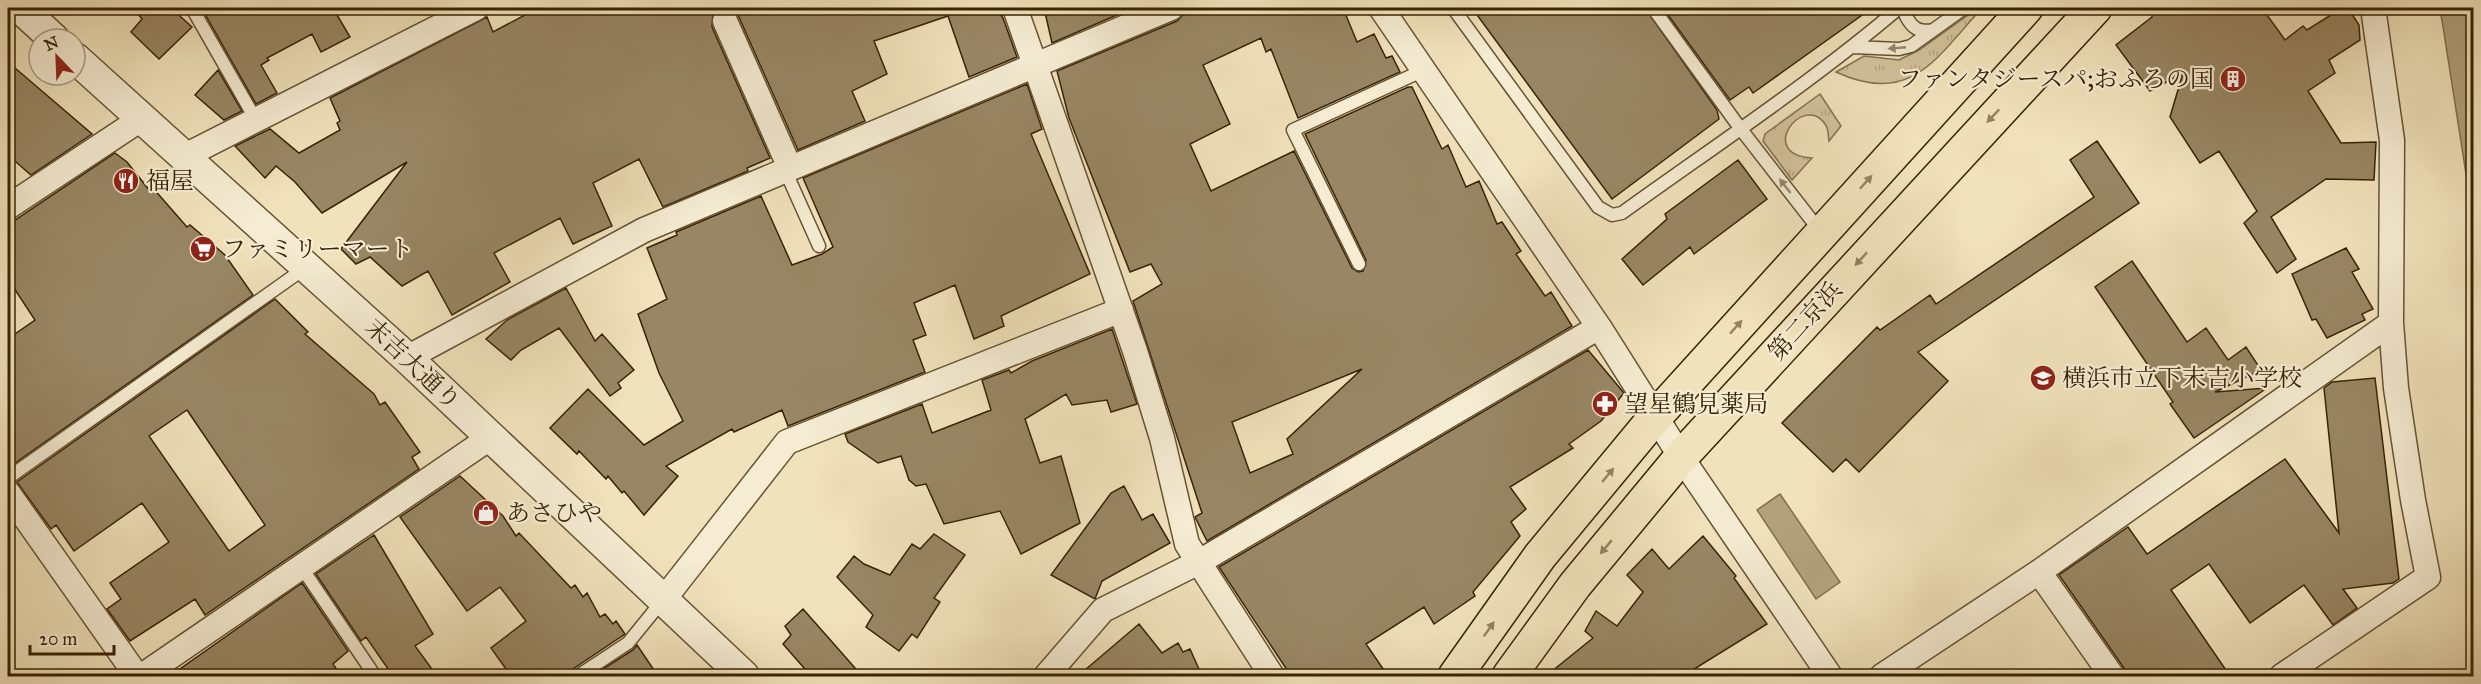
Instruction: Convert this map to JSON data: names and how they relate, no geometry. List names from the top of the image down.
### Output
{
  "streets": {
    "highway": ["第二京浜"],
    "street": ["末吉大通り"]
  },
  "places": {
    "building": ["ファンタジースパ;おふろの国"],
    "restaurant": ["福屋"],
    "supermarket": ["ファミリーマート"],
    "school or university": ["横浜市立下末吉小学校"],
    "pharmacy": ["望星鶴見薬局"],
    "shop": ["あさひや"]
  },
  "scale_bar": "20 m",
  "north": "top left"
}
